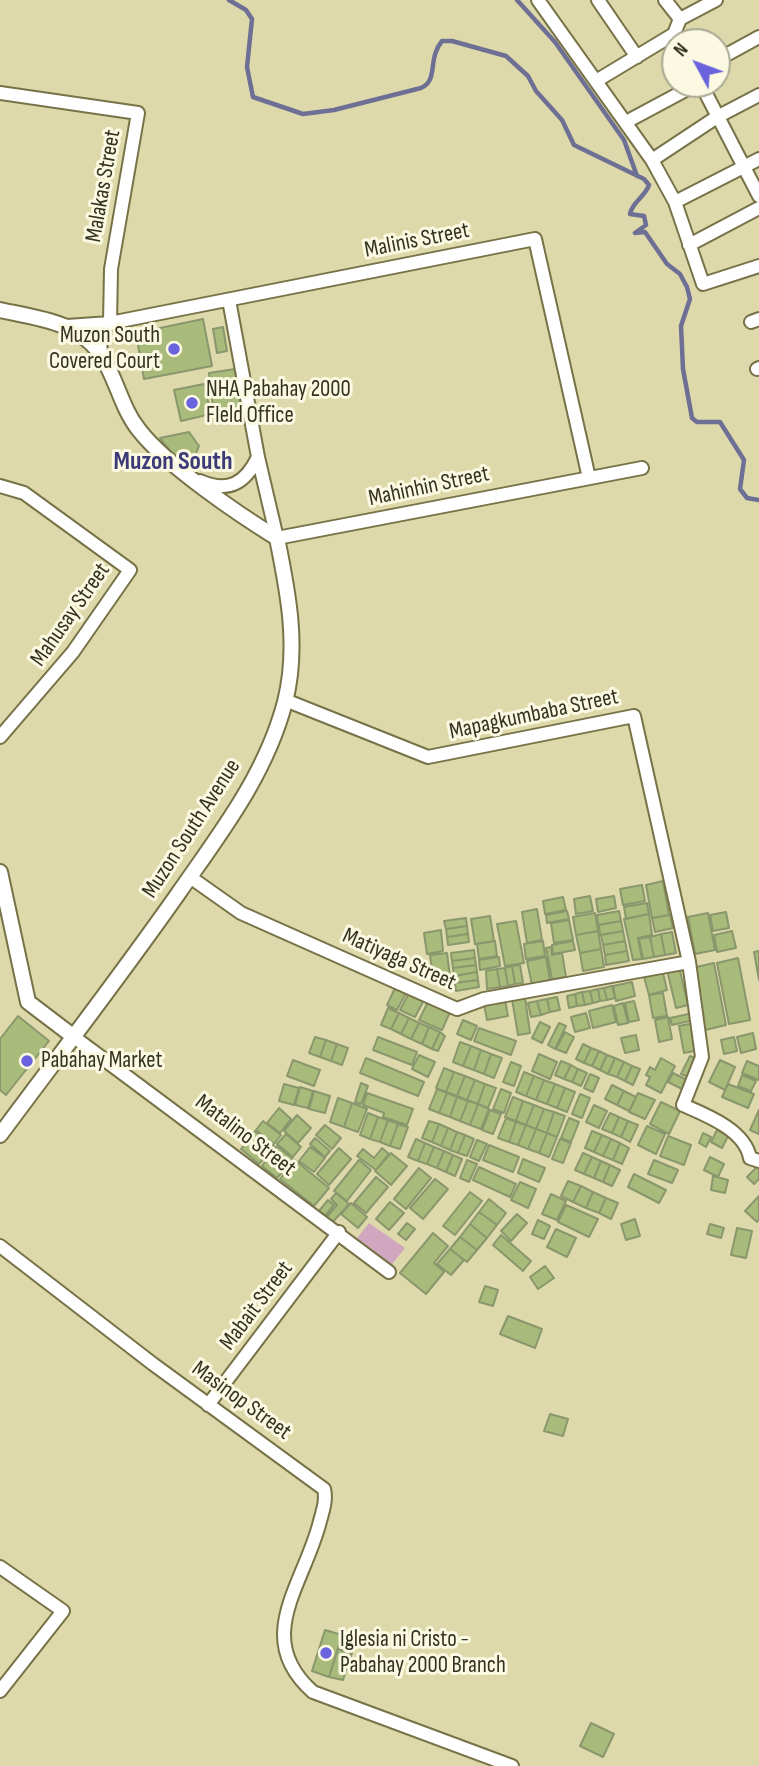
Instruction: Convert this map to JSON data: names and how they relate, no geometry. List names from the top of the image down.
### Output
{
  "streets": {
    "street": [
      "Malakas Street",
      "Malinis Street",
      "Mahinhin Street",
      "Mahusay Street",
      "Mapagkumbaba Street",
      "Muzon South Avenue",
      "Matiyaga Street",
      "Matalino Street",
      "Mabait Street",
      "Masinop Street"
    ]
  },
  "crossings": [
    ["Malakas Street", "Malinis Street"],
    ["Malinis Street", "Mahinhin Street"],
    ["Mahinhin Street", "Muzon South Avenue"],
    ["Mapagkumbaba Street", "Muzon South Avenue"],
    ["Mapagkumbaba Street", "Matiyaga Street"],
    ["Muzon South Avenue", "Matiyaga Street"],
    ["Muzon South Avenue", "Matalino Street"],
    ["Matalino Street", "Mabait Street"],
    ["Mabait Street", "Masinop Street"]
  ],
  "districts": ["Muzon South"],
  "places": [
    "Muzon South Covered Court",
    "NHA Pabahay 2000 FIeld Office",
    "Pabahay Market",
    "Iglesia ni Cristo - Pabahay 2000 Branch"
  ],
  "north": "top left"
}
